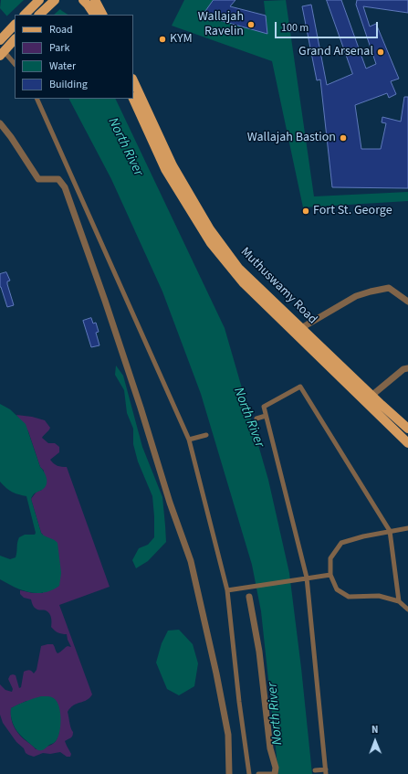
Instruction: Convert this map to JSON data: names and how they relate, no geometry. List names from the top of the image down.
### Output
{
  "streets": {
    "main road": ["Muthuswamy Road"]
  },
  "water": ["North River"],
  "places": [
    "Wallajah Ravelin",
    "KYM",
    "Grand Arsenal",
    "Wallajah Bastion",
    "Fort St. George"
  ],
  "legend": [
    "Road",
    "Park",
    "Water",
    "Building"
  ],
  "scale_bar": "100 m",
  "north": "top"
}
